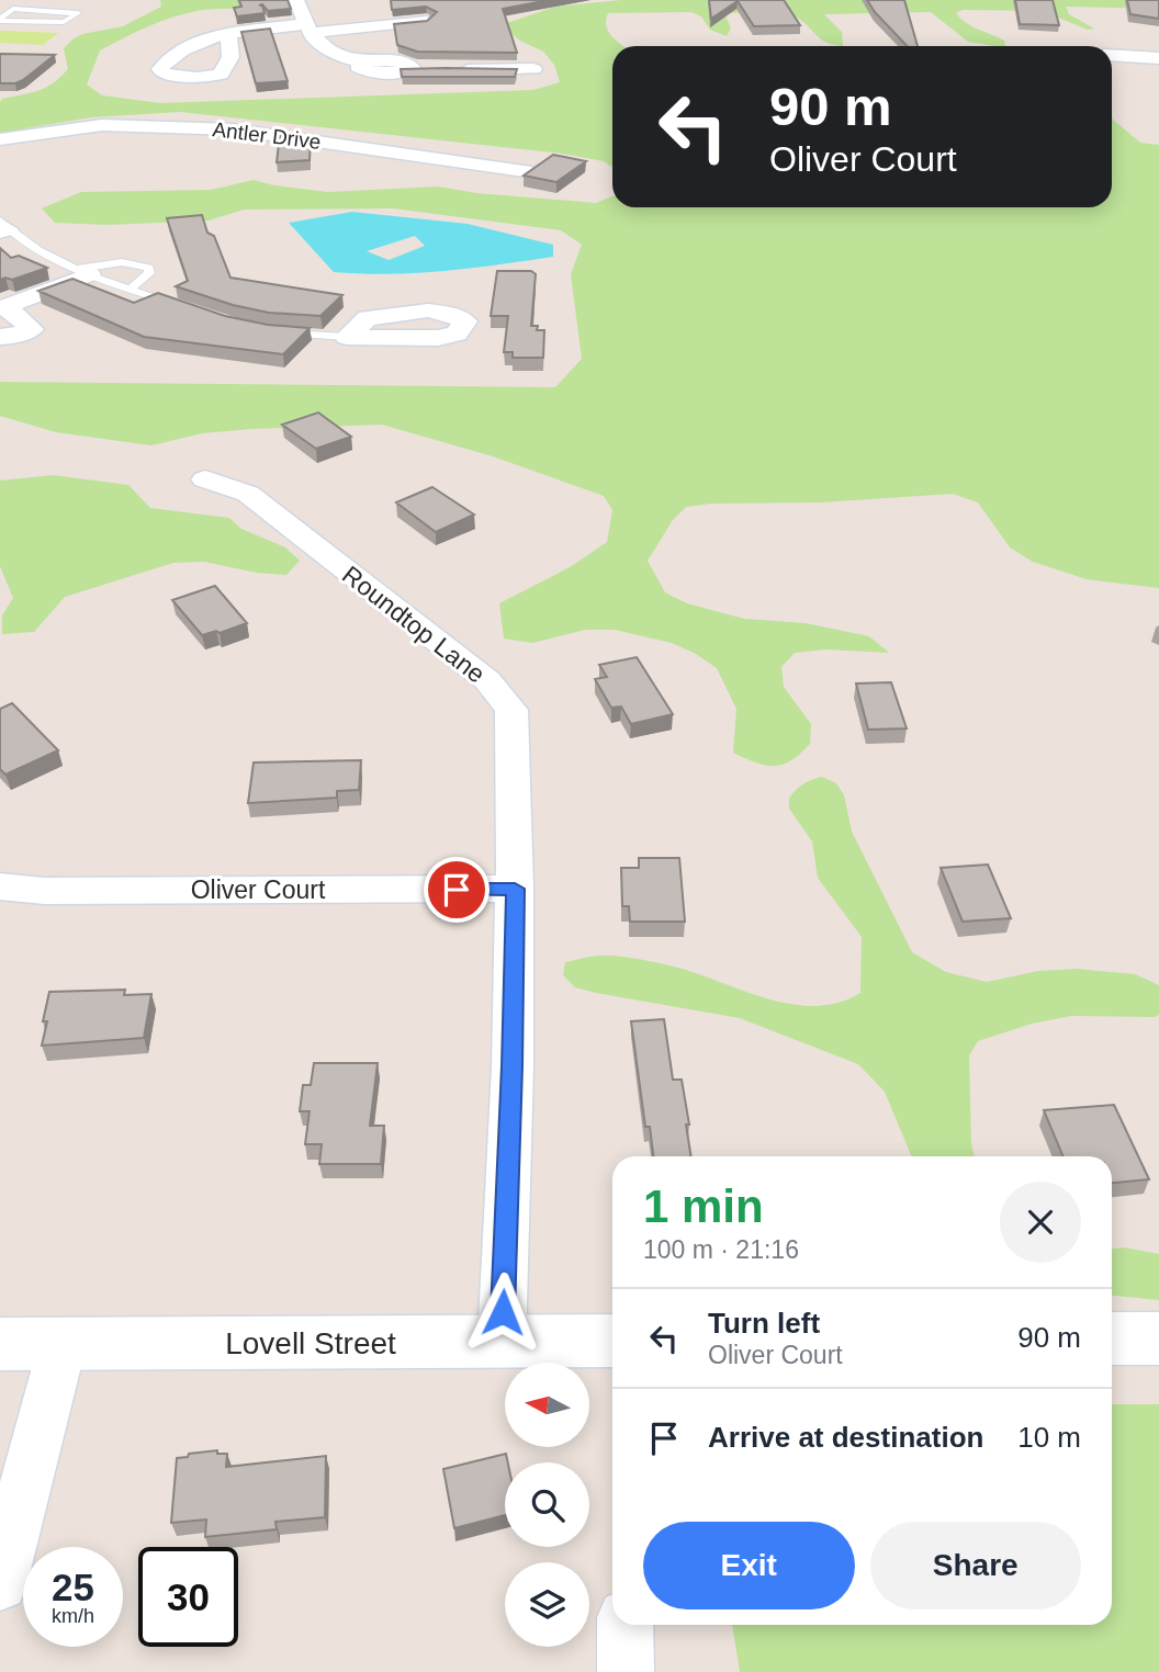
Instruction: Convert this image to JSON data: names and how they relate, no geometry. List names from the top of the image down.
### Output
{
  "streets": {
    "street": [
      "Antler Drive",
      "Roundtop Lane",
      "Oliver Court",
      "Lovell Street"
    ]
  },
  "crossings": [
    ["Roundtop Lane", "Oliver Court"],
    ["Roundtop Lane", "Lovell Street"]
  ],
  "north": "left",
  "page": {
    "turn": ["90 m", "Oliver Court"],
    "heading": ["1 min", "100 m · 21:16"],
    "list": [
      {
        "name": "Turn left",
        "note": "Oliver Court",
        "value": "90 m"
      },
      {
        "name": "Arrive at destination",
        "value": "10 m"
      }
    ],
    "buttons": ["Exit", "Share"],
    "speed": "25 km/h",
    "limit": "30"
  }
}
